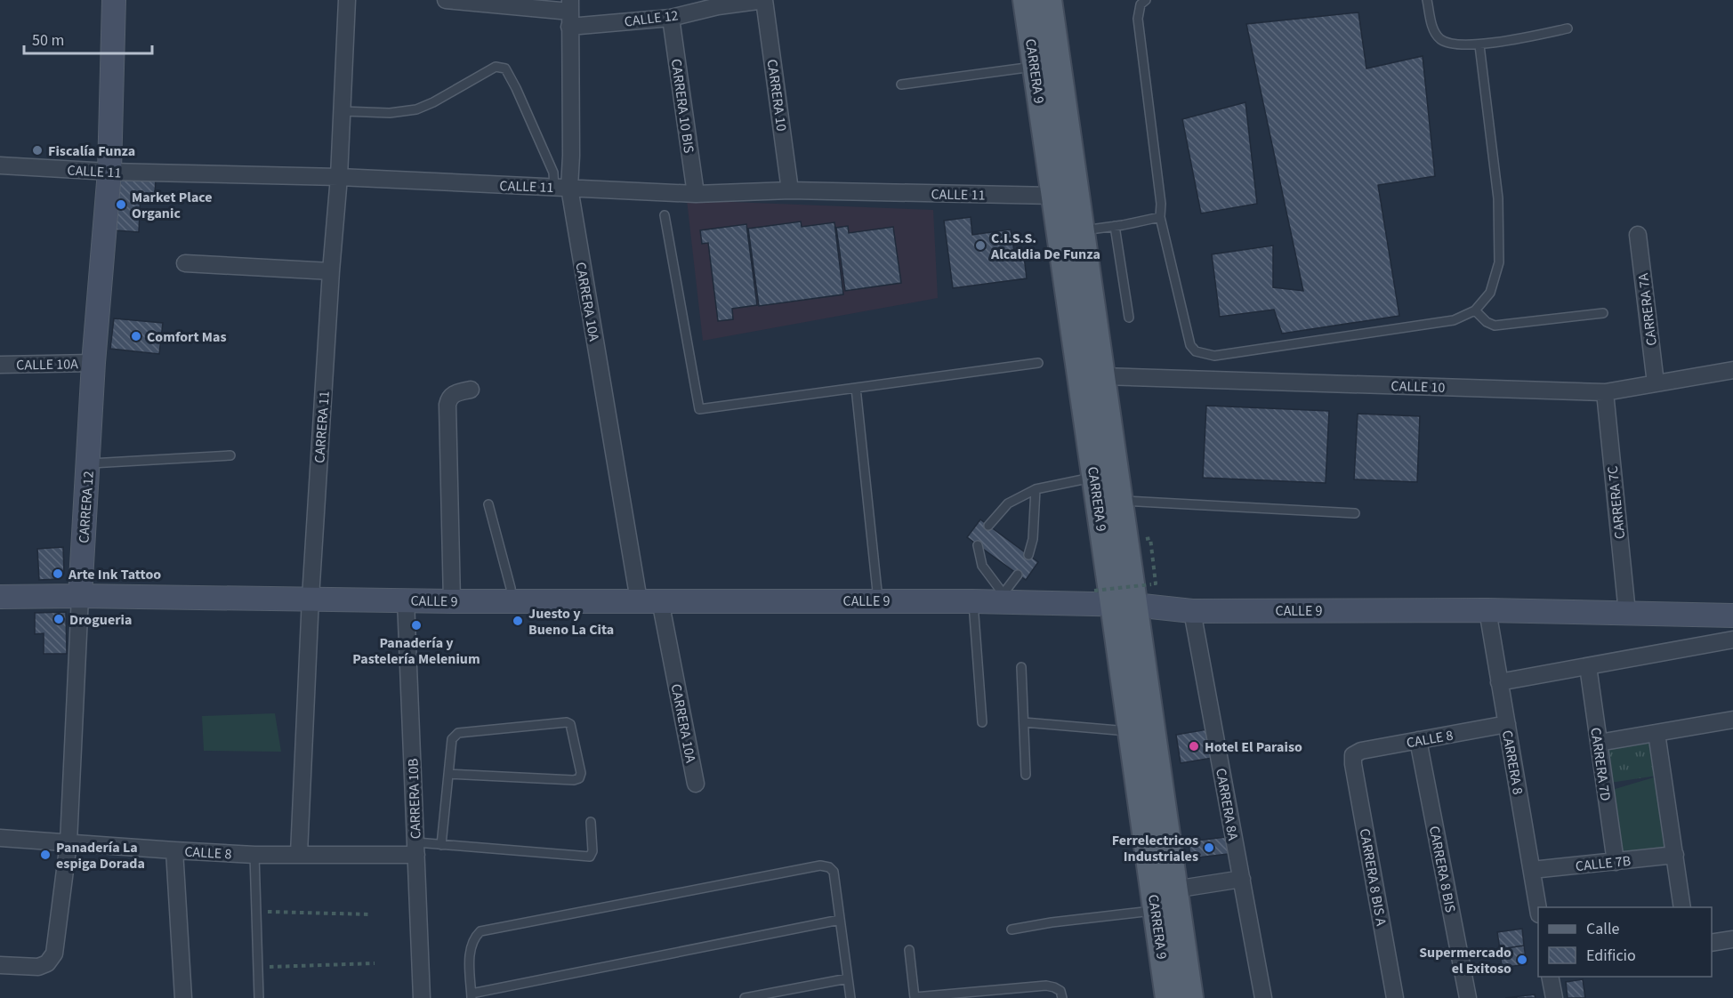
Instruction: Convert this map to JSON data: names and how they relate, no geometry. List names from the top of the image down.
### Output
{
  "streets": {
    "main road": ["CARRERA 9", "CARRERA 12", "CALLE 9"],
    "street": [
      "CALLE 12",
      "CARRERA 10",
      "CARRERA 10 BIS",
      "CALLE 11",
      "CARRERA 10A",
      "CARRERA 7A",
      "CALLE 10A",
      "CALLE 10",
      "CARRERA 11",
      "CARRERA 7C",
      "CALLE 8",
      "CARRERA 8",
      "CARRERA 7D",
      "CARRERA 10B",
      "CARRERA 8A",
      "CALLE 7B",
      "CARRERA 8 BIS",
      "CARRERA 8 BIS A"
    ]
  },
  "crossings": [
    ["CALLE 12", "CARRERA 10"],
    ["CALLE 12", "CARRERA 10 BIS"],
    ["CALLE 12", "CARRERA 10A"],
    ["CARRERA 9", "CALLE 11"],
    ["CARRERA 9", "CALLE 10"],
    ["CARRERA 9", "CALLE 9"],
    ["CARRERA 10", "CALLE 11"],
    ["CARRERA 10 BIS", "CALLE 11"],
    ["CALLE 11", "CARRERA 10A"],
    ["CALLE 11", "CARRERA 11"],
    ["CALLE 11", "CARRERA 12"],
    ["CARRERA 10A", "CALLE 9"],
    ["CARRERA 7A", "CALLE 10"],
    ["CALLE 10A", "CARRERA 12"],
    ["CALLE 10", "CARRERA 7C"],
    ["CARRERA 11", "CALLE 9"],
    ["CARRERA 11", "CALLE 8"],
    ["CARRERA 7C", "CALLE 9"],
    ["CARRERA 12", "CALLE 9"],
    ["CARRERA 12", "CALLE 8"],
    ["CALLE 9", "CARRERA 8"],
    ["CALLE 9", "CARRERA 10B"],
    ["CALLE 9", "CARRERA 8A"],
    ["CALLE 8", "CARRERA 8"],
    ["CALLE 8", "CARRERA 10B"],
    ["CALLE 8", "CARRERA 8 BIS"],
    ["CALLE 8", "CARRERA 8 BIS A"],
    ["CARRERA 8", "CALLE 7B"],
    ["CARRERA 7D", "CALLE 7B"]
  ],
  "places": [
    "Fiscalía Funza",
    "Market Place Organic",
    "C.I.S.S. Alcaldia De Funza",
    "Comfort Mas",
    "Arte Ink Tattoo",
    "Drogueria",
    "Juesto y Bueno La Cita",
    "Panadería y Pastelería Melenium",
    "Hotel El Paraiso",
    "Ferrelectricos Industriales",
    "Panadería La espiga Dorada",
    "Supermercado el Exitoso"
  ],
  "legend": ["Calle", "Edificio"],
  "scale_bar": "50 m"
}
